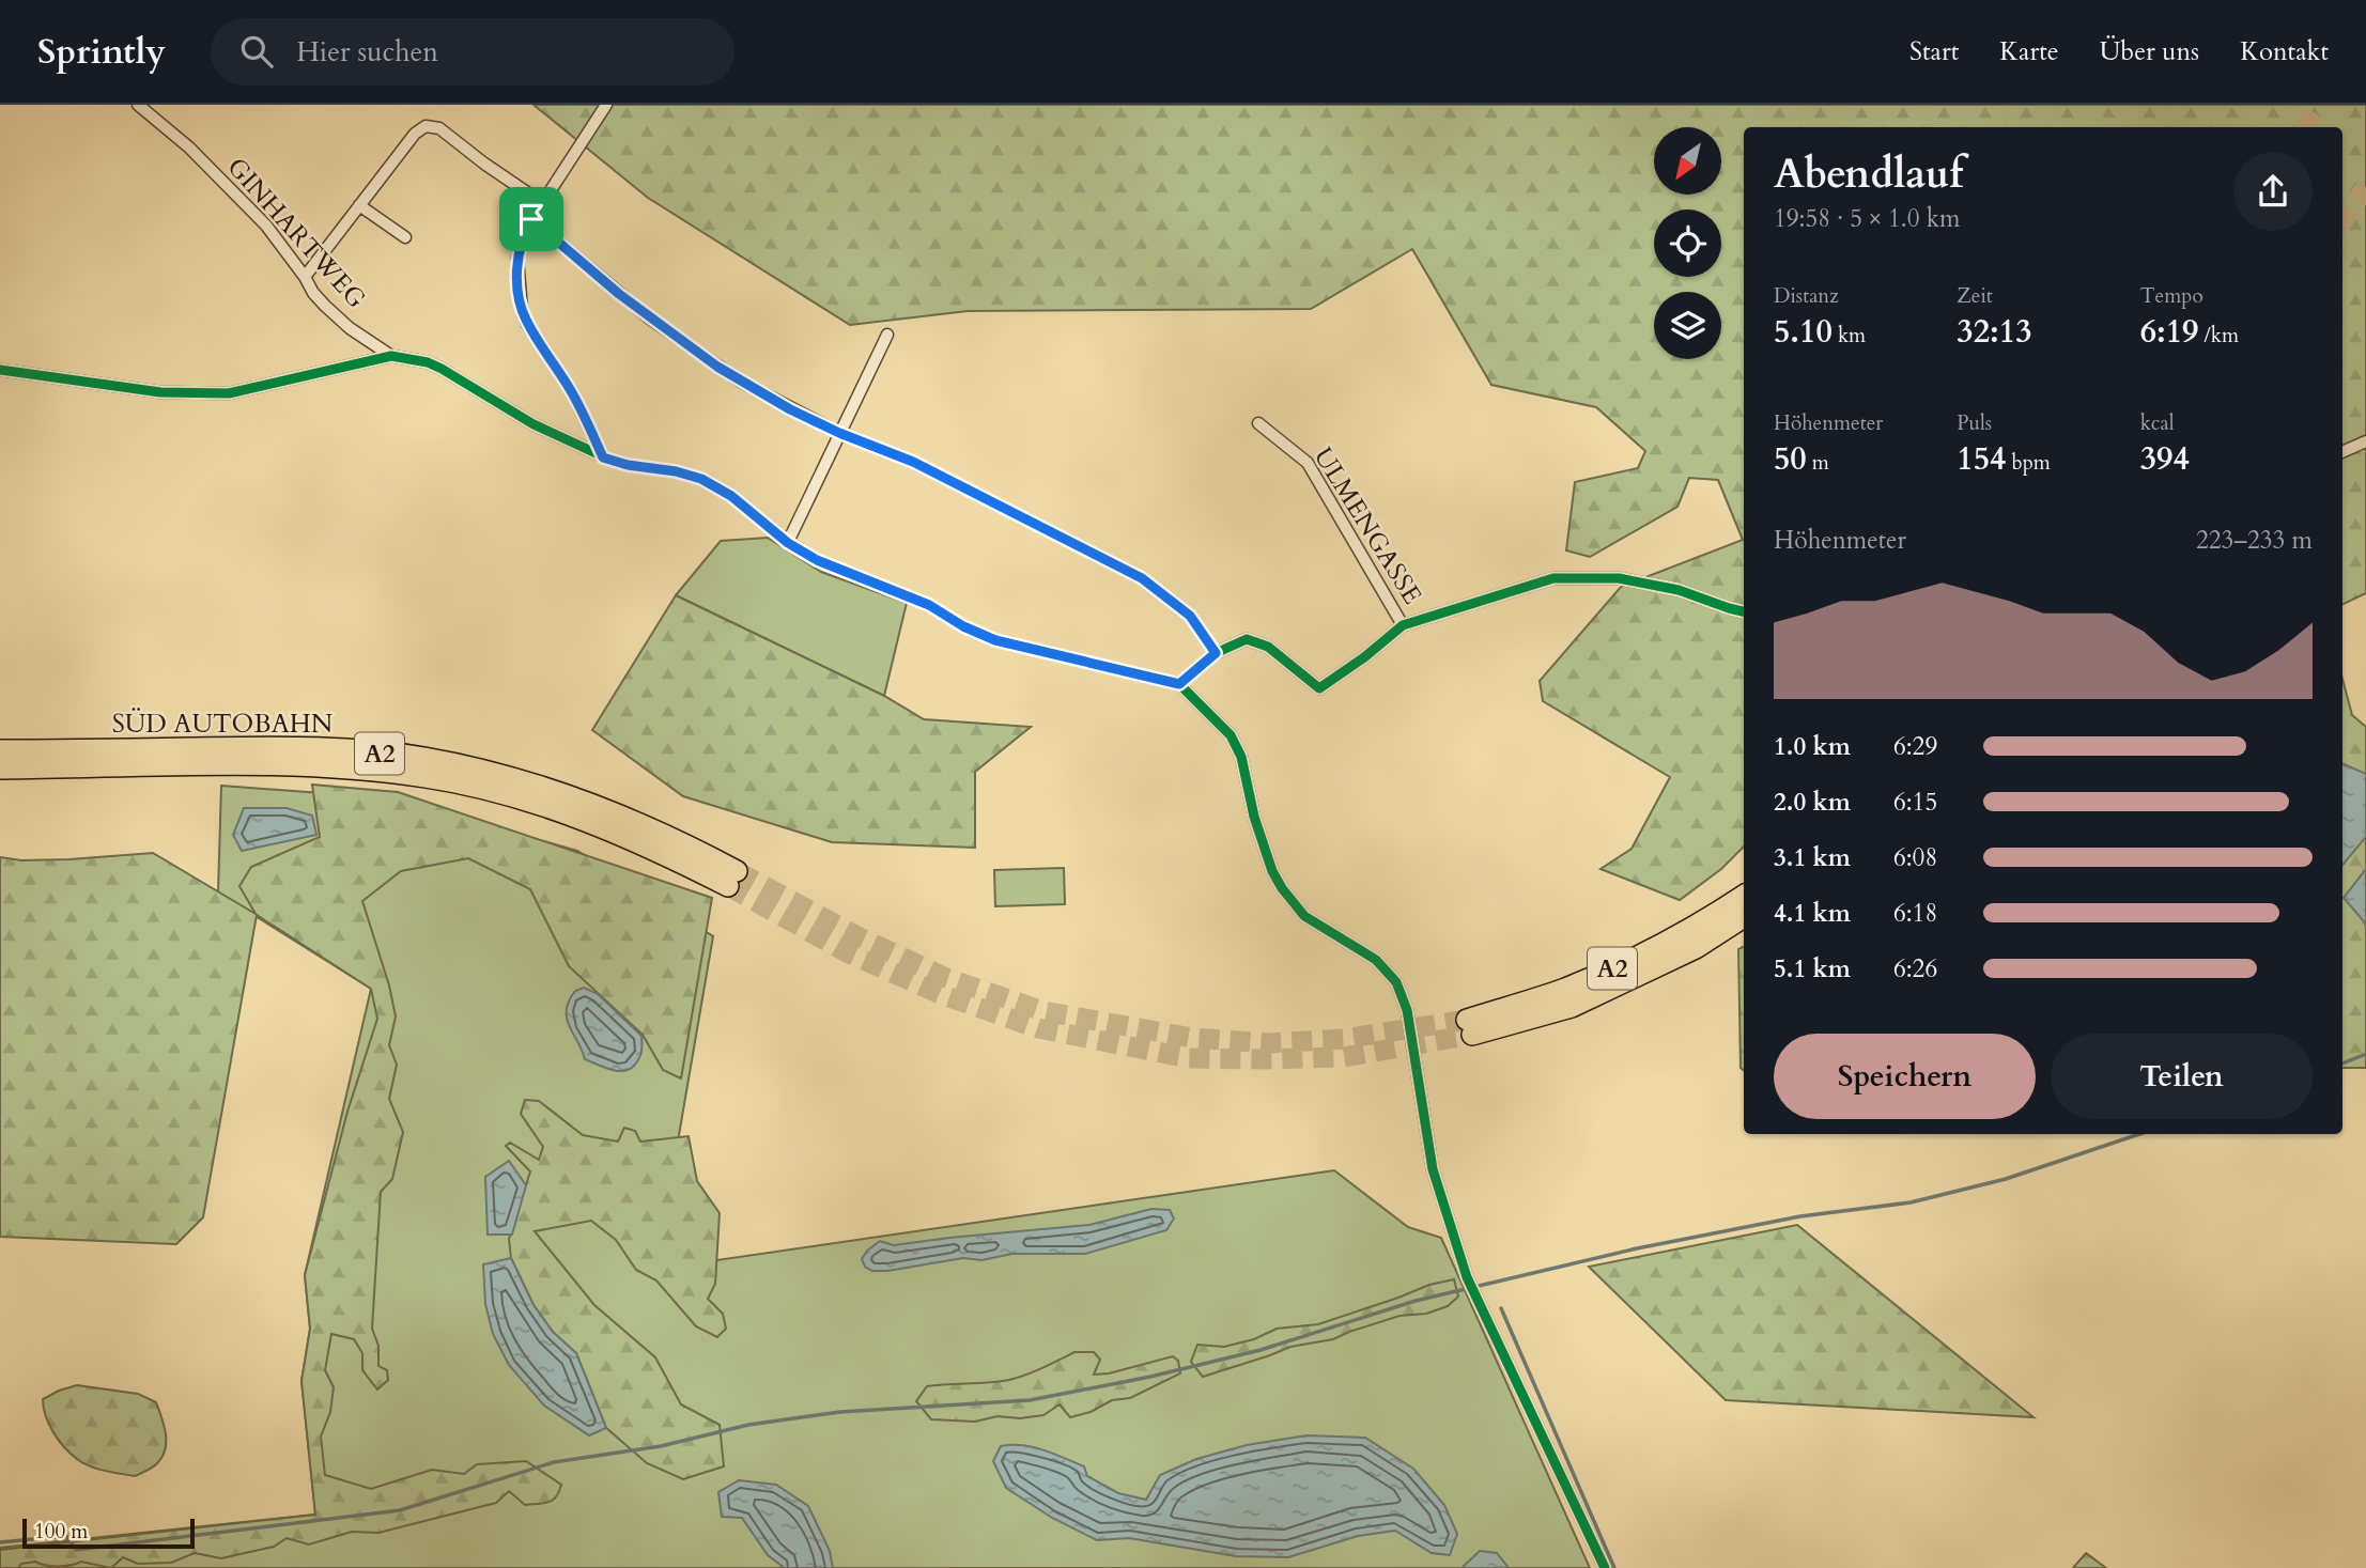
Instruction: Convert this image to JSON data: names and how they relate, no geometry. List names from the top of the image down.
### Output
{
  "streets": {
    "highway": ["SÜD AUTOBAHN", "A2"],
    "street": ["GINHARTWEG", "ULMENGASSE"]
  },
  "scale_bar": "100 m",
  "north": "bottom left",
  "page": {
    "header": "Sprintly",
    "search": "Hier suchen",
    "nav": [
      "Start",
      "Karte",
      "Über uns",
      "Kontakt"
    ],
    "heading": ["Abendlauf", "19:58 · 5 × 1.0 km"],
    "stats": [
      ["Distanz", "5.10 km"],
      ["Zeit", "32:13"],
      ["Tempo", "6:19 /km"],
      ["Höhenmeter", "50 m"],
      ["Puls", "154 bpm"],
      ["kcal", "394"]
    ],
    "chart": ["Höhenmeter", "223–233 m"],
    "list": [
      {
        "name": "1.0 km",
        "note": "6:29"
      },
      {
        "name": "2.0 km",
        "note": "6:15"
      },
      {
        "name": "3.1 km",
        "note": "6:08"
      },
      {
        "name": "4.1 km",
        "note": "6:18"
      },
      {
        "name": "5.1 km",
        "note": "6:26"
      }
    ],
    "buttons": ["Speichern", "Teilen"],
    "scale": "100 m"
  }
}
